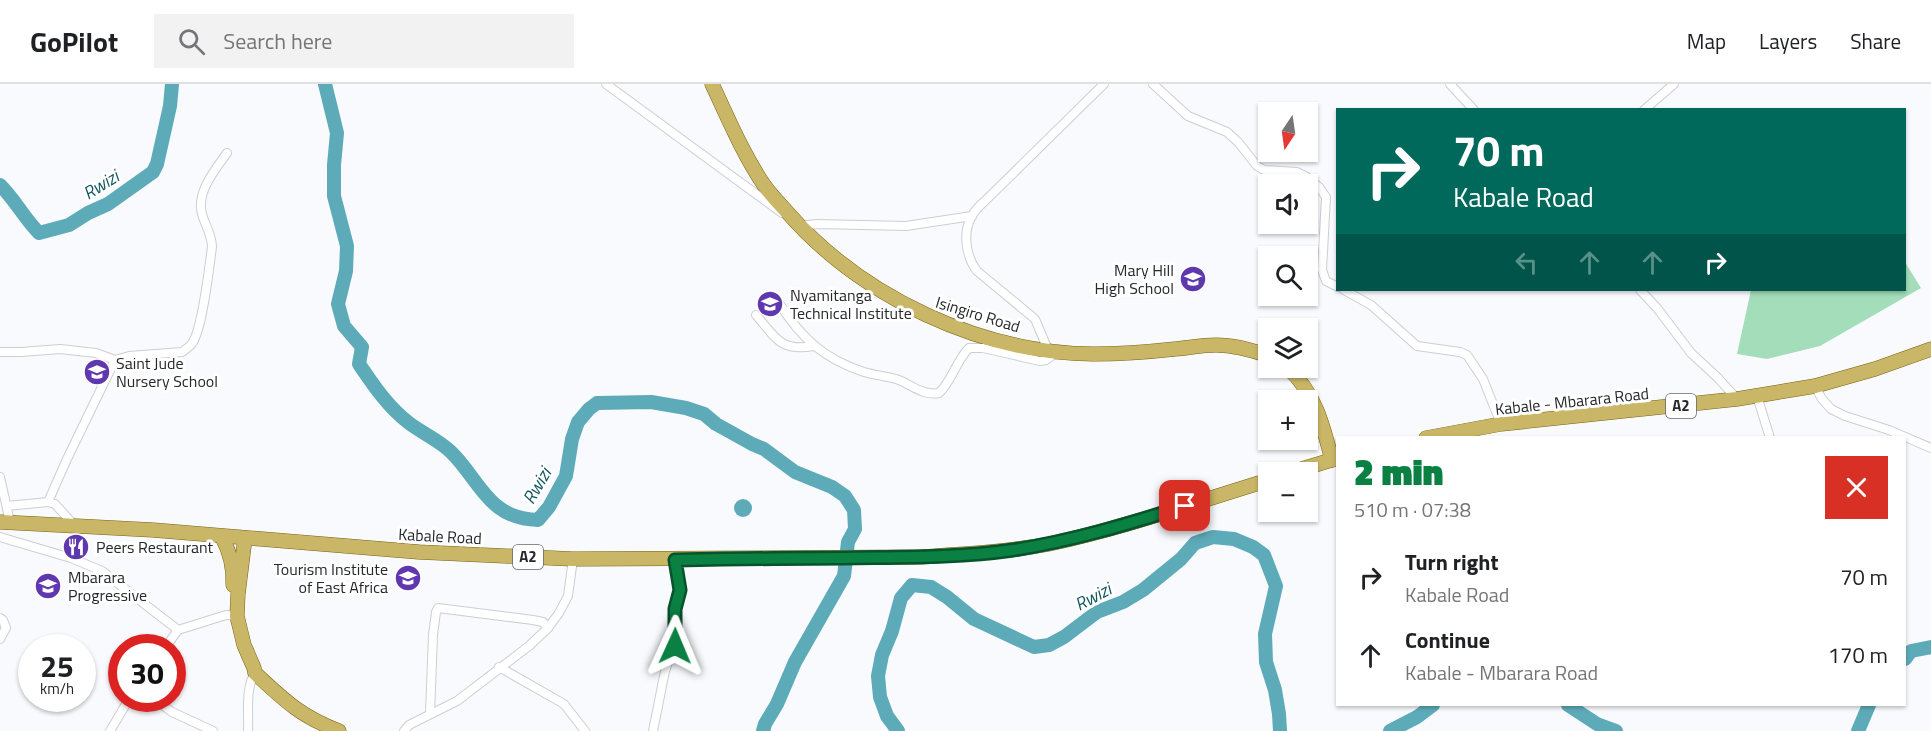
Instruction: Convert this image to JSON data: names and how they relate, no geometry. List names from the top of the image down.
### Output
{
  "streets": {
    "main road": [
      "Isingiro Road",
      "Kabale - Mbarara Road",
      "A2",
      "Kabale Road"
    ]
  },
  "water": ["Rwizi"],
  "places": {
    "school or university": [
      "Mary Hill High School",
      "Nyamitanga Technical Institute",
      "Saint Jude Nursery School",
      "Tourism Institute of East Africa",
      "Mbarara Progressive"
    ],
    "restaurant": ["Peers Restaurant"]
  },
  "north": "bottom",
  "page": {
    "header": "GoPilot",
    "search": "Search here",
    "nav": ["Map", "Layers", "Share"],
    "map_buttons": ["+", "−"],
    "turn": ["70 m", "Kabale Road"],
    "heading": ["2 min", "510 m · 07:38"],
    "list": [
      {
        "name": "Turn right",
        "note": "Kabale Road",
        "value": "70 m"
      },
      {
        "name": "Continue",
        "note": "Kabale - Mbarara Road",
        "value": "170 m"
      }
    ],
    "speed": "25 km/h",
    "limit": "30"
  }
}
